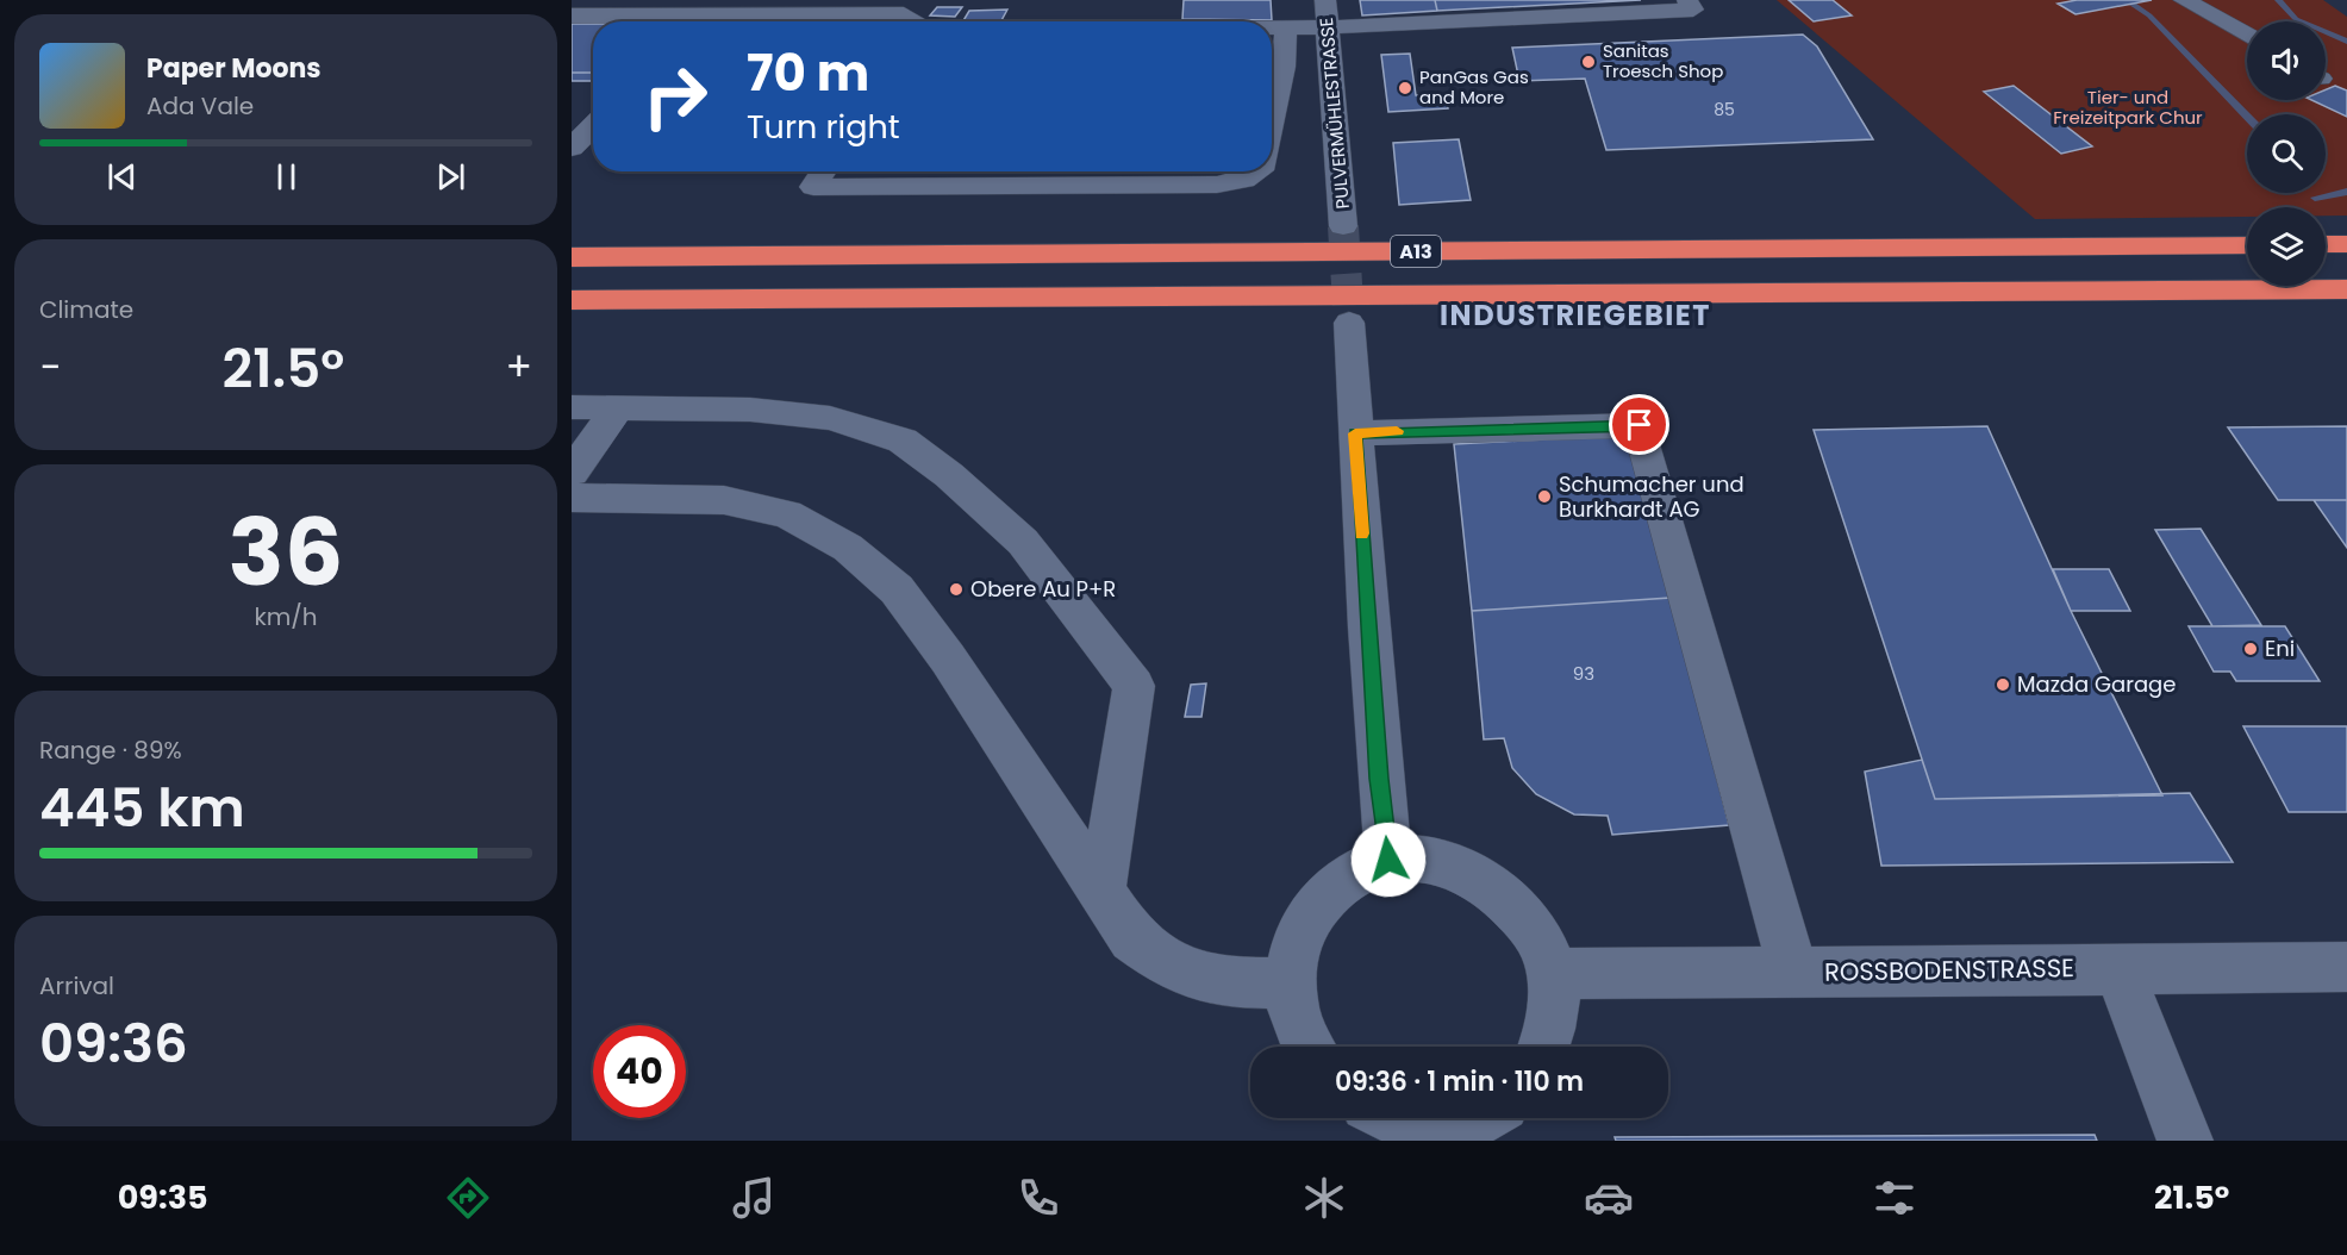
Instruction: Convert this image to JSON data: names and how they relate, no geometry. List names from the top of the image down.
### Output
{
  "streets": {
    "highway": ["A13"],
    "street": ["PULVERMÜHLESTRASSE", "ROSSBODENSTRASSE"]
  },
  "districts": ["INDUSTRIEGEBIET"],
  "parks": ["Tier- und Freizeitpark Chur"],
  "places": [
    "Sanitas Troesch Shop",
    "PanGas Gas and More",
    "Schumacher und Burkhardt AG",
    "Obere Au P+R",
    "Eni",
    "Mazda Garage"
  ],
  "house_numbers": ["85", "93"],
  "page": {
    "turn": ["70 m", "Turn right"],
    "song": ["Paper Moons", "Ada Vale"],
    "tile": [
      "Climate",
      ["36", "km/h"],
      ["Range · 89%", "445 km"],
      ["Arrival", "09:36"]
    ],
    "heat": ["−", "21.5°", "+"],
    "limit": "40",
    "trip": "09:36 · 1 min · 110 m",
    "tabs": ["09:35", "21.5°"]
  }
}
